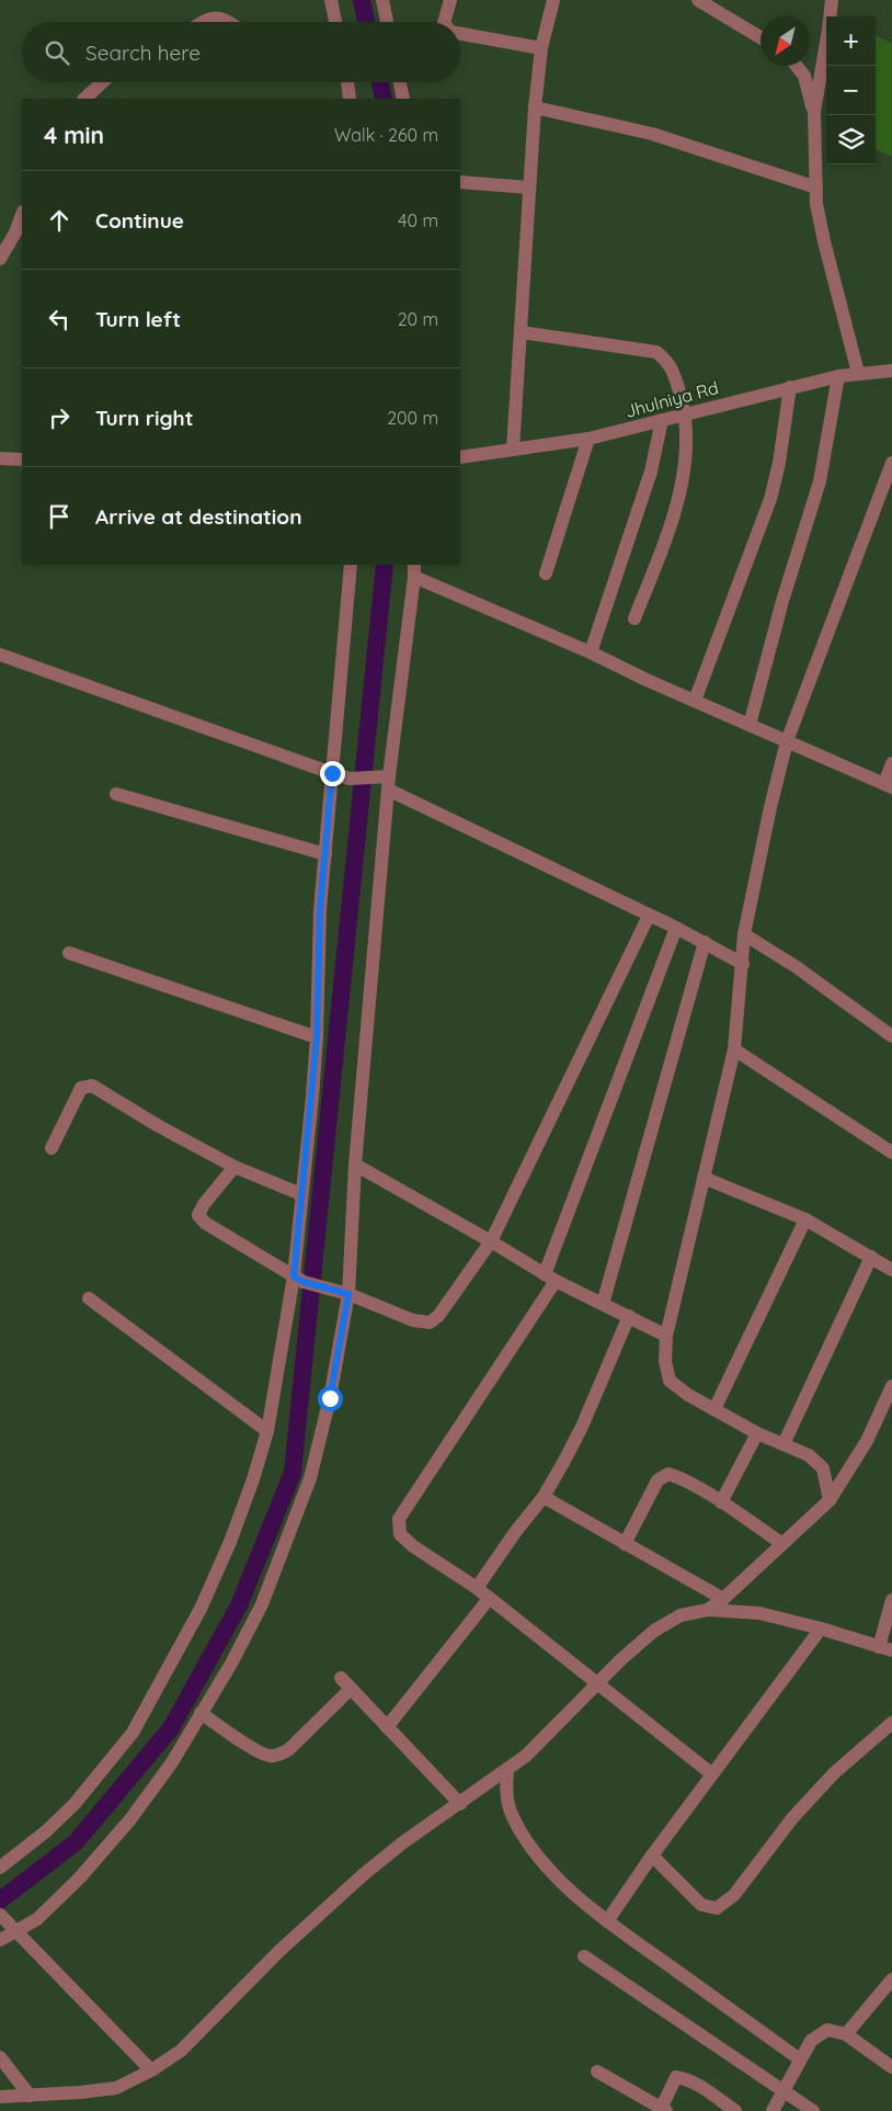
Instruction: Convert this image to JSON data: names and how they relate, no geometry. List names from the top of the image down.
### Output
{
  "streets": {
    "street": ["Jhulniya Rd"]
  },
  "north": "bottom left",
  "page": {
    "map_buttons": ["+", "−"],
    "search": "Search here",
    "heading": ["4 min", "Walk · 260 m"],
    "list": [
      ["Continue", "40 m"],
      ["Turn left", "20 m"],
      ["Turn right", "200 m"],
      "Arrive at destination"
    ]
  }
}
